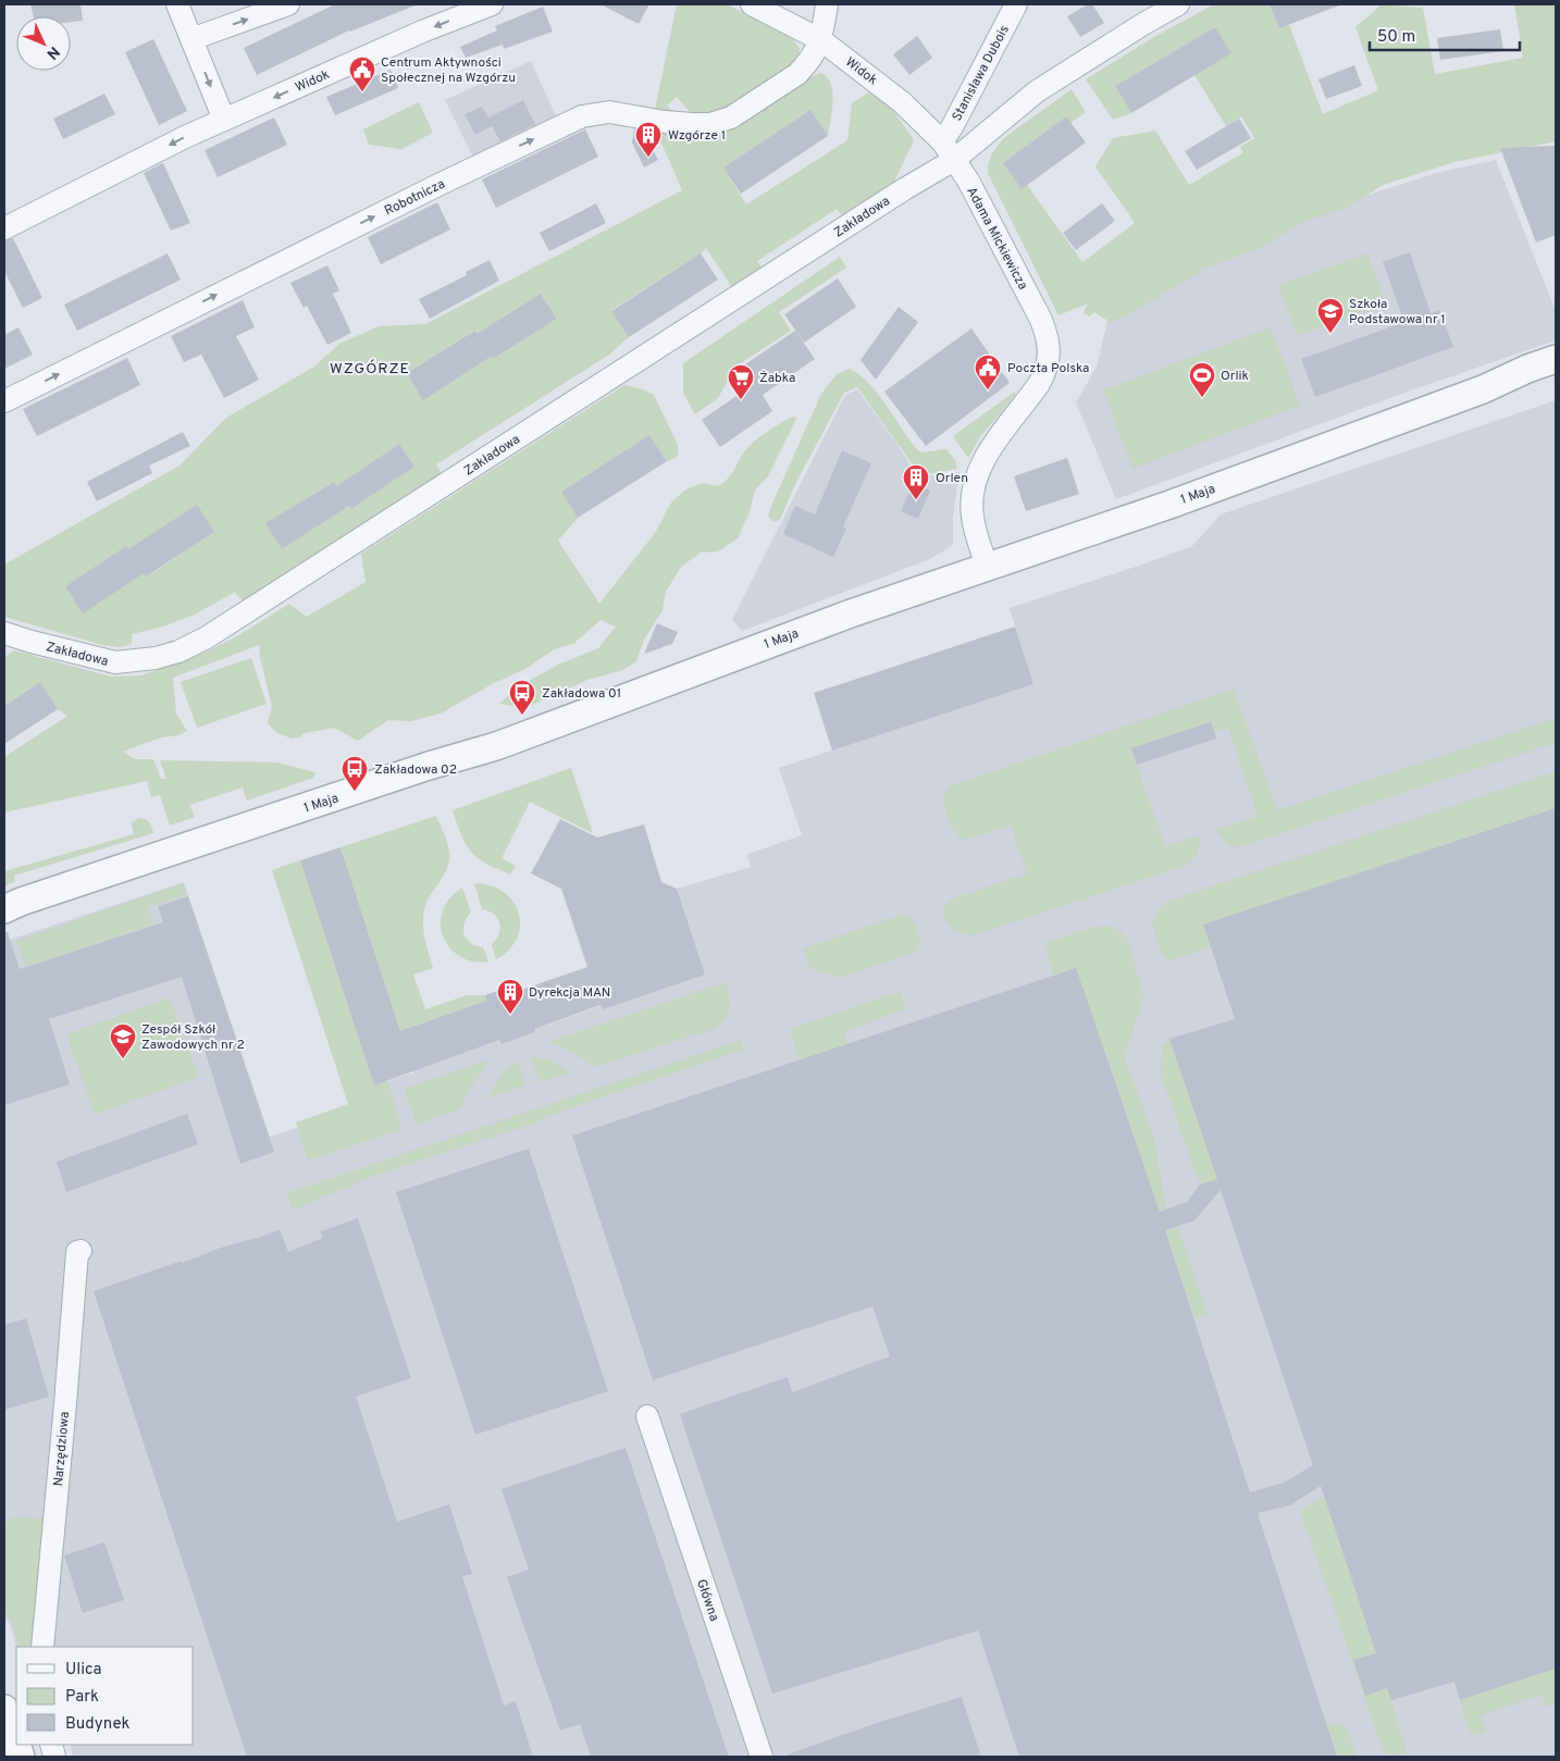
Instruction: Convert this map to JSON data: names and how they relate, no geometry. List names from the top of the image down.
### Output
{
  "streets": {
    "street": [
      "Widok",
      "Stanisława Dubois",
      "Robotnicza",
      "Zakładowa",
      "Adama Mickiewicza",
      "1 Maja",
      "Narzędziowa",
      "Główna"
    ]
  },
  "crossings": [
    ["Widok", "Stanisława Dubois"],
    ["Widok", "Robotnicza"],
    ["Widok", "Zakładowa"],
    ["Widok", "Adama Mickiewicza"],
    ["Stanisława Dubois", "Zakładowa"],
    ["Stanisława Dubois", "Adama Mickiewicza"],
    ["Zakładowa", "Adama Mickiewicza"],
    ["Adama Mickiewicza", "1 Maja"]
  ],
  "one_way": ["Widok", "Robotnicza"],
  "districts": ["WZGÓRZE"],
  "places": {
    "public building": ["Centrum Aktywności Społecznej na Wzgórzu", "Poczta Polska"],
    "building": ["Wzgórze 1", "Orlen", "Dyrekcja MAN"],
    "school or university": ["Szkoła Podstawowa nr 1", "Zespół Szkół Zawodowych nr 2"],
    "sports": ["Orlik"],
    "supermarket": ["Żabka"],
    "bus stop": ["Zakładowa 01", "Zakładowa 02"]
  },
  "legend": ["Ulica", "Park", "Budynek"],
  "scale_bar": "50 m",
  "north": "bottom right"
}
